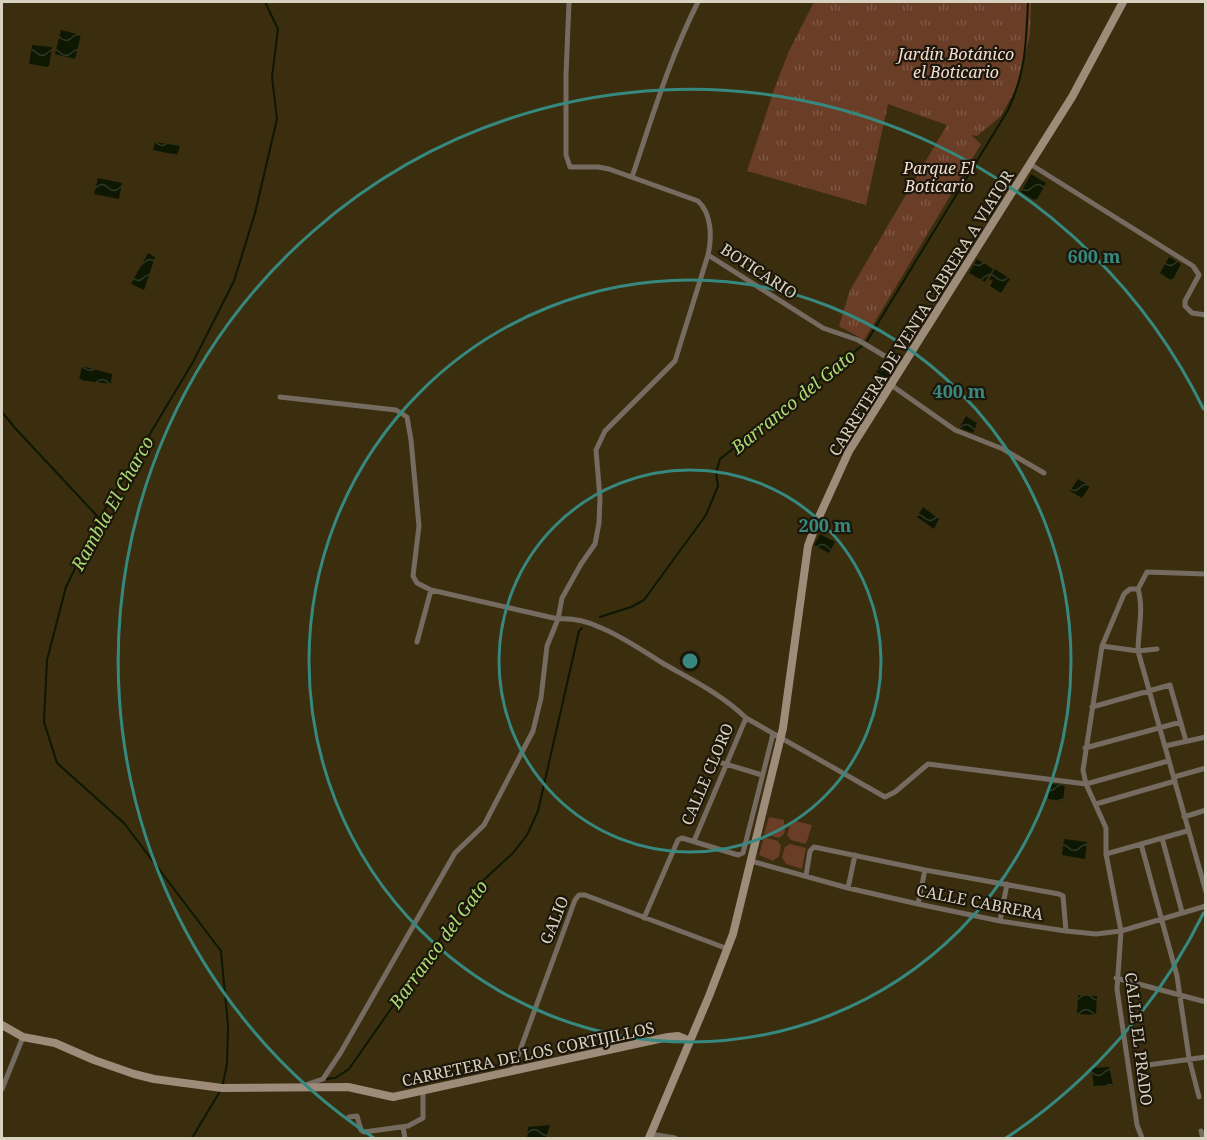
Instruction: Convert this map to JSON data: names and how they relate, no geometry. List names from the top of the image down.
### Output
{
  "streets": {
    "street": [
      "BOTICARIO",
      "CARRETERA DE VENTA CABRERA A VIATOR",
      "CALLE CLORO",
      "CALLE CABRERA",
      "GALIO",
      "CALLE EL PRADO",
      "CARRETERA DE LOS CORTIJILLOS"
    ]
  },
  "crossings": [
    ["BOTICARIO", "CARRETERA DE VENTA CABRERA A VIATOR"],
    ["CARRETERA DE VENTA CABRERA A VIATOR", "CALLE CABRERA"],
    ["CARRETERA DE VENTA CABRERA A VIATOR", "GALIO"],
    ["CARRETERA DE VENTA CABRERA A VIATOR", "CARRETERA DE LOS CORTIJILLOS"],
    ["CALLE CABRERA", "CALLE EL PRADO"],
    ["GALIO", "CARRETERA DE LOS CORTIJILLOS"]
  ],
  "water": ["Barranco del Gato", "Rambla El Charco"],
  "parks": ["Jardín Botánico el Boticario", "Parque El Boticario"],
  "rings": ["600 m", "400 m", "200 m"]
}
